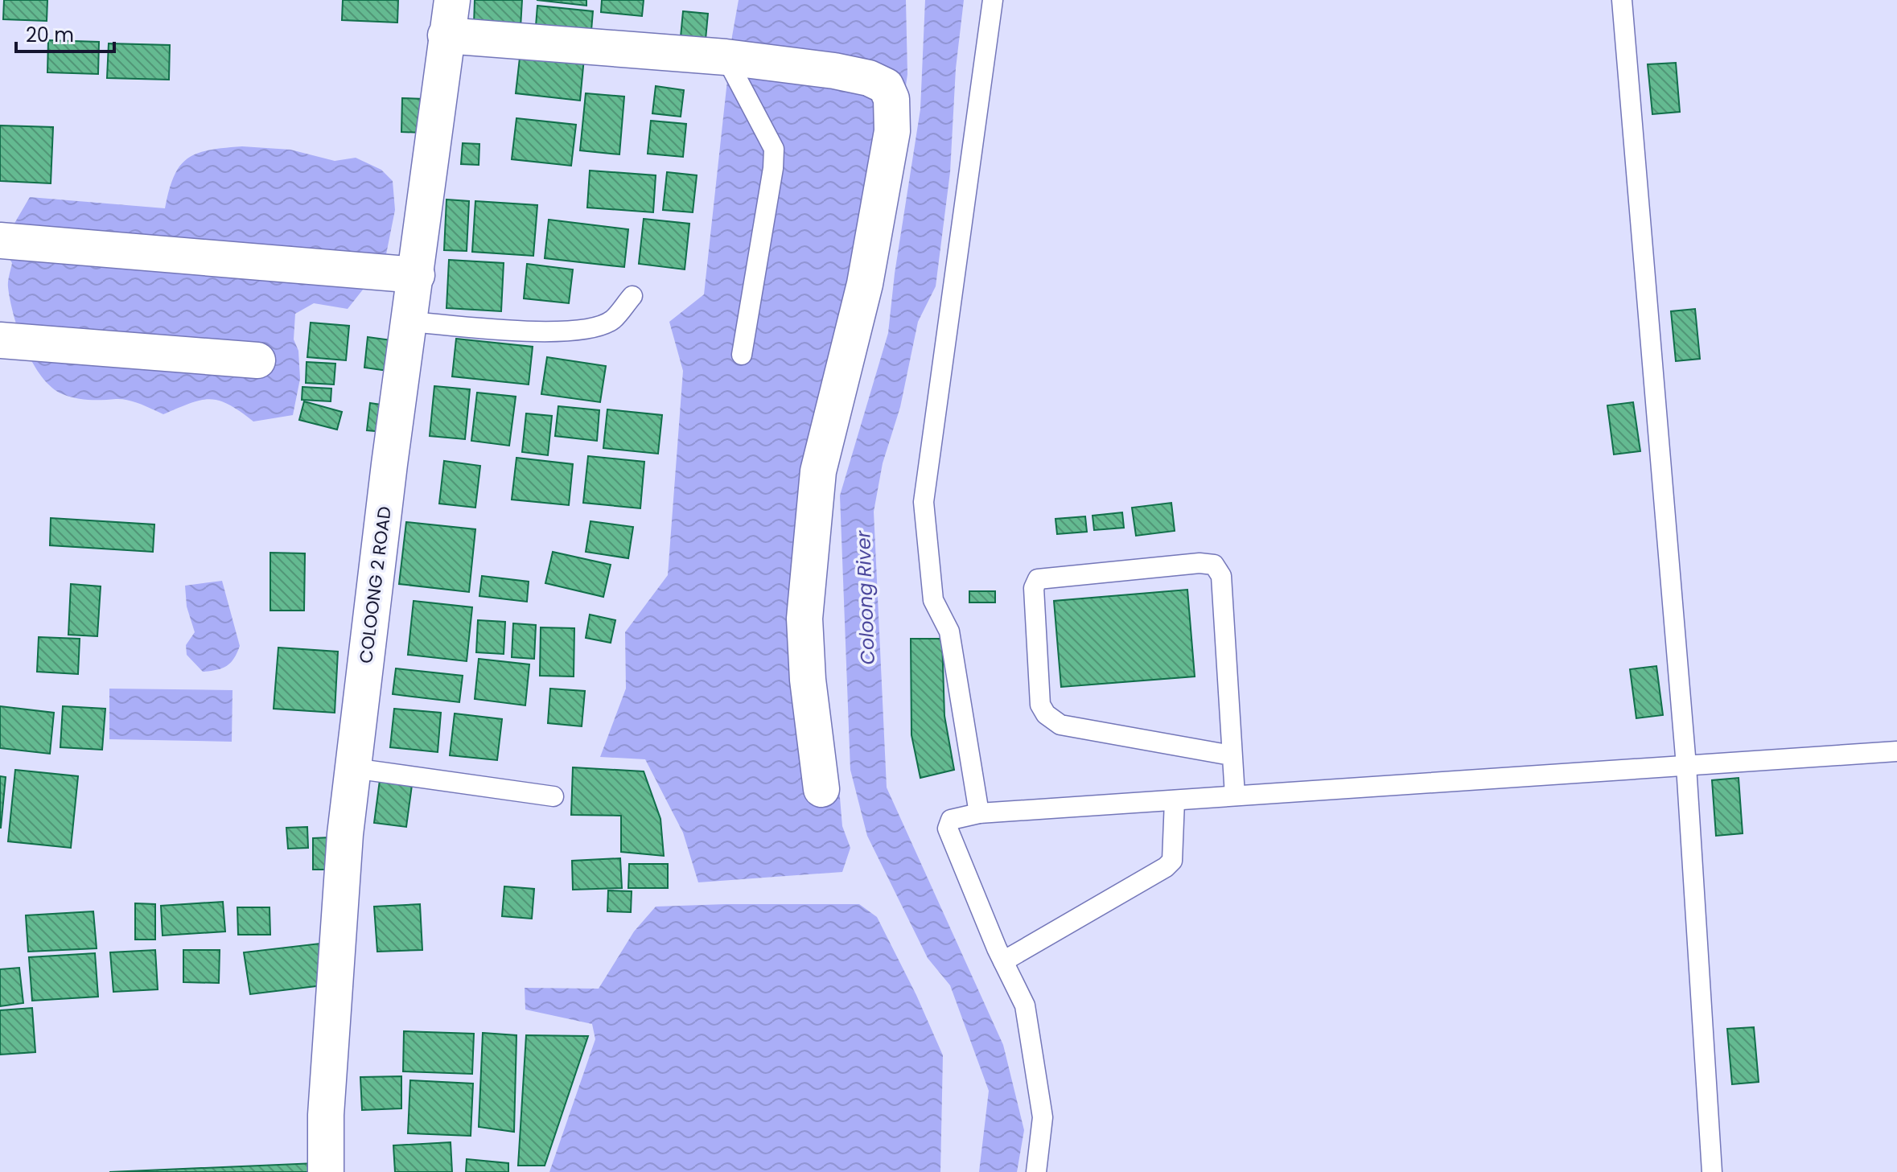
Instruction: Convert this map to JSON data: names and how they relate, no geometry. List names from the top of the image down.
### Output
{
  "streets": {
    "street": ["COLOONG 2 ROAD"]
  },
  "water": ["Coloong River"],
  "scale_bar": "20 m"
}
